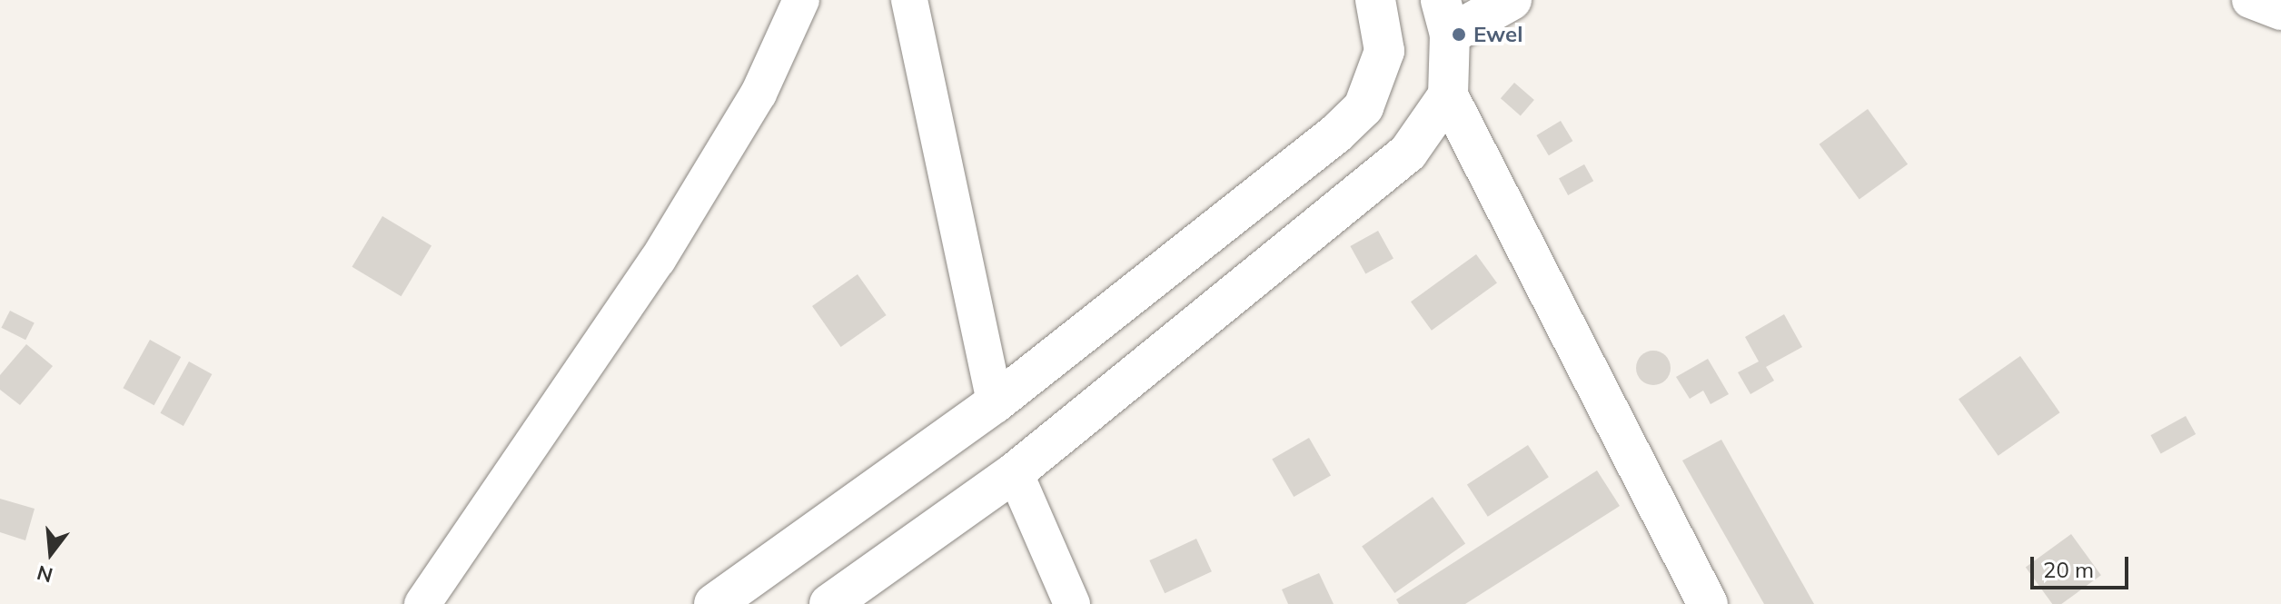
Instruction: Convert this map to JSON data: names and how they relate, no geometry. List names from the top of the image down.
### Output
{
  "places": ["Ewel"],
  "scale_bar": "20 m",
  "north": "bottom"
}
